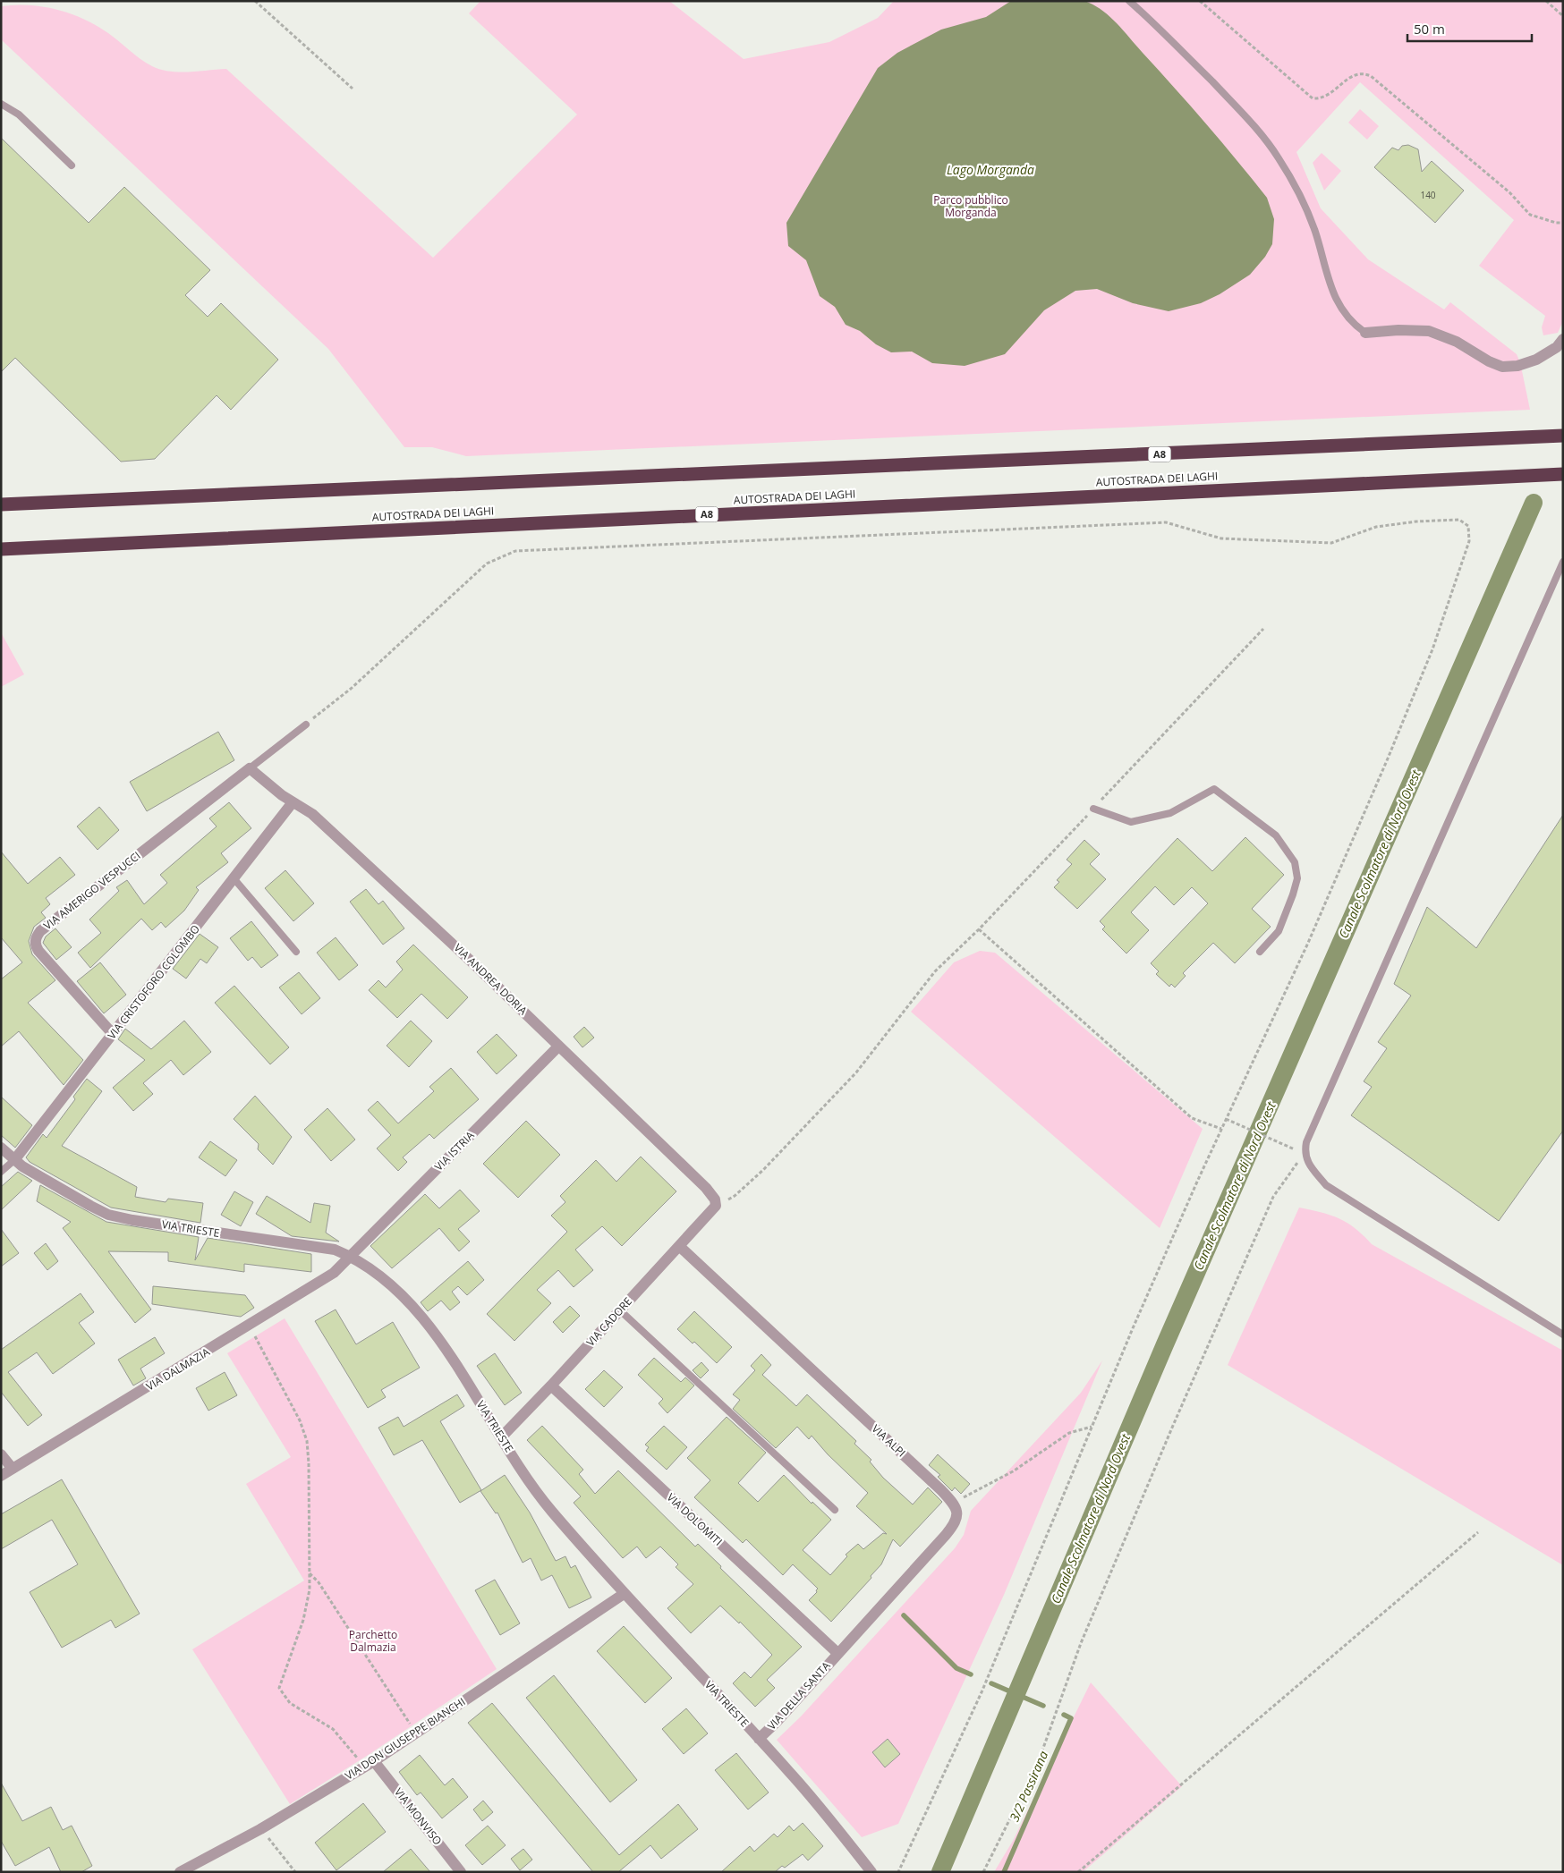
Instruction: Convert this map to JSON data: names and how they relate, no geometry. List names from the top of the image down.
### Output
{
  "streets": {
    "highway": ["A8", "AUTOSTRADA DEI LAGHI"],
    "street": [
      "VIA AMERIGO VESPUCCI",
      "VIA ANDREA DORIA",
      "VIA CRISTOFORO COLOMBO",
      "VIA ISTRIA",
      "VIA TRIESTE",
      "VIA CADORE",
      "VIA DALMAZIA",
      "VIA ALPI",
      "VIA DOLOMITI",
      "VIA DELLA SANTA",
      "VIA DON GIUSEPPE BIANCHI",
      "VIA MONVISO"
    ]
  },
  "crossings": [
    ["VIA AMERIGO VESPUCCI", "VIA ANDREA DORIA"],
    ["VIA AMERIGO VESPUCCI", "VIA CRISTOFORO COLOMBO"],
    ["VIA ANDREA DORIA", "VIA CRISTOFORO COLOMBO"],
    ["VIA ANDREA DORIA", "VIA ISTRIA"],
    ["VIA ANDREA DORIA", "VIA CADORE"],
    ["VIA CRISTOFORO COLOMBO", "VIA TRIESTE"],
    ["VIA ISTRIA", "VIA TRIESTE"],
    ["VIA ISTRIA", "VIA DALMAZIA"],
    ["VIA TRIESTE", "VIA CADORE"],
    ["VIA TRIESTE", "VIA DALMAZIA"],
    ["VIA TRIESTE", "VIA DELLA SANTA"],
    ["VIA TRIESTE", "VIA DON GIUSEPPE BIANCHI"],
    ["VIA CADORE", "VIA ALPI"],
    ["VIA CADORE", "VIA DOLOMITI"],
    ["VIA DOLOMITI", "VIA DELLA SANTA"],
    ["VIA DON GIUSEPPE BIANCHI", "VIA MONVISO"]
  ],
  "water": ["Lago Morganda", "Canale Scolmatore di Nord Ovest", "3/2 Passirana"],
  "parks": ["Parco pubblico Morganda", "Parchetto Dalmazia"],
  "house_numbers": ["140"],
  "scale_bar": "50 m"
}
